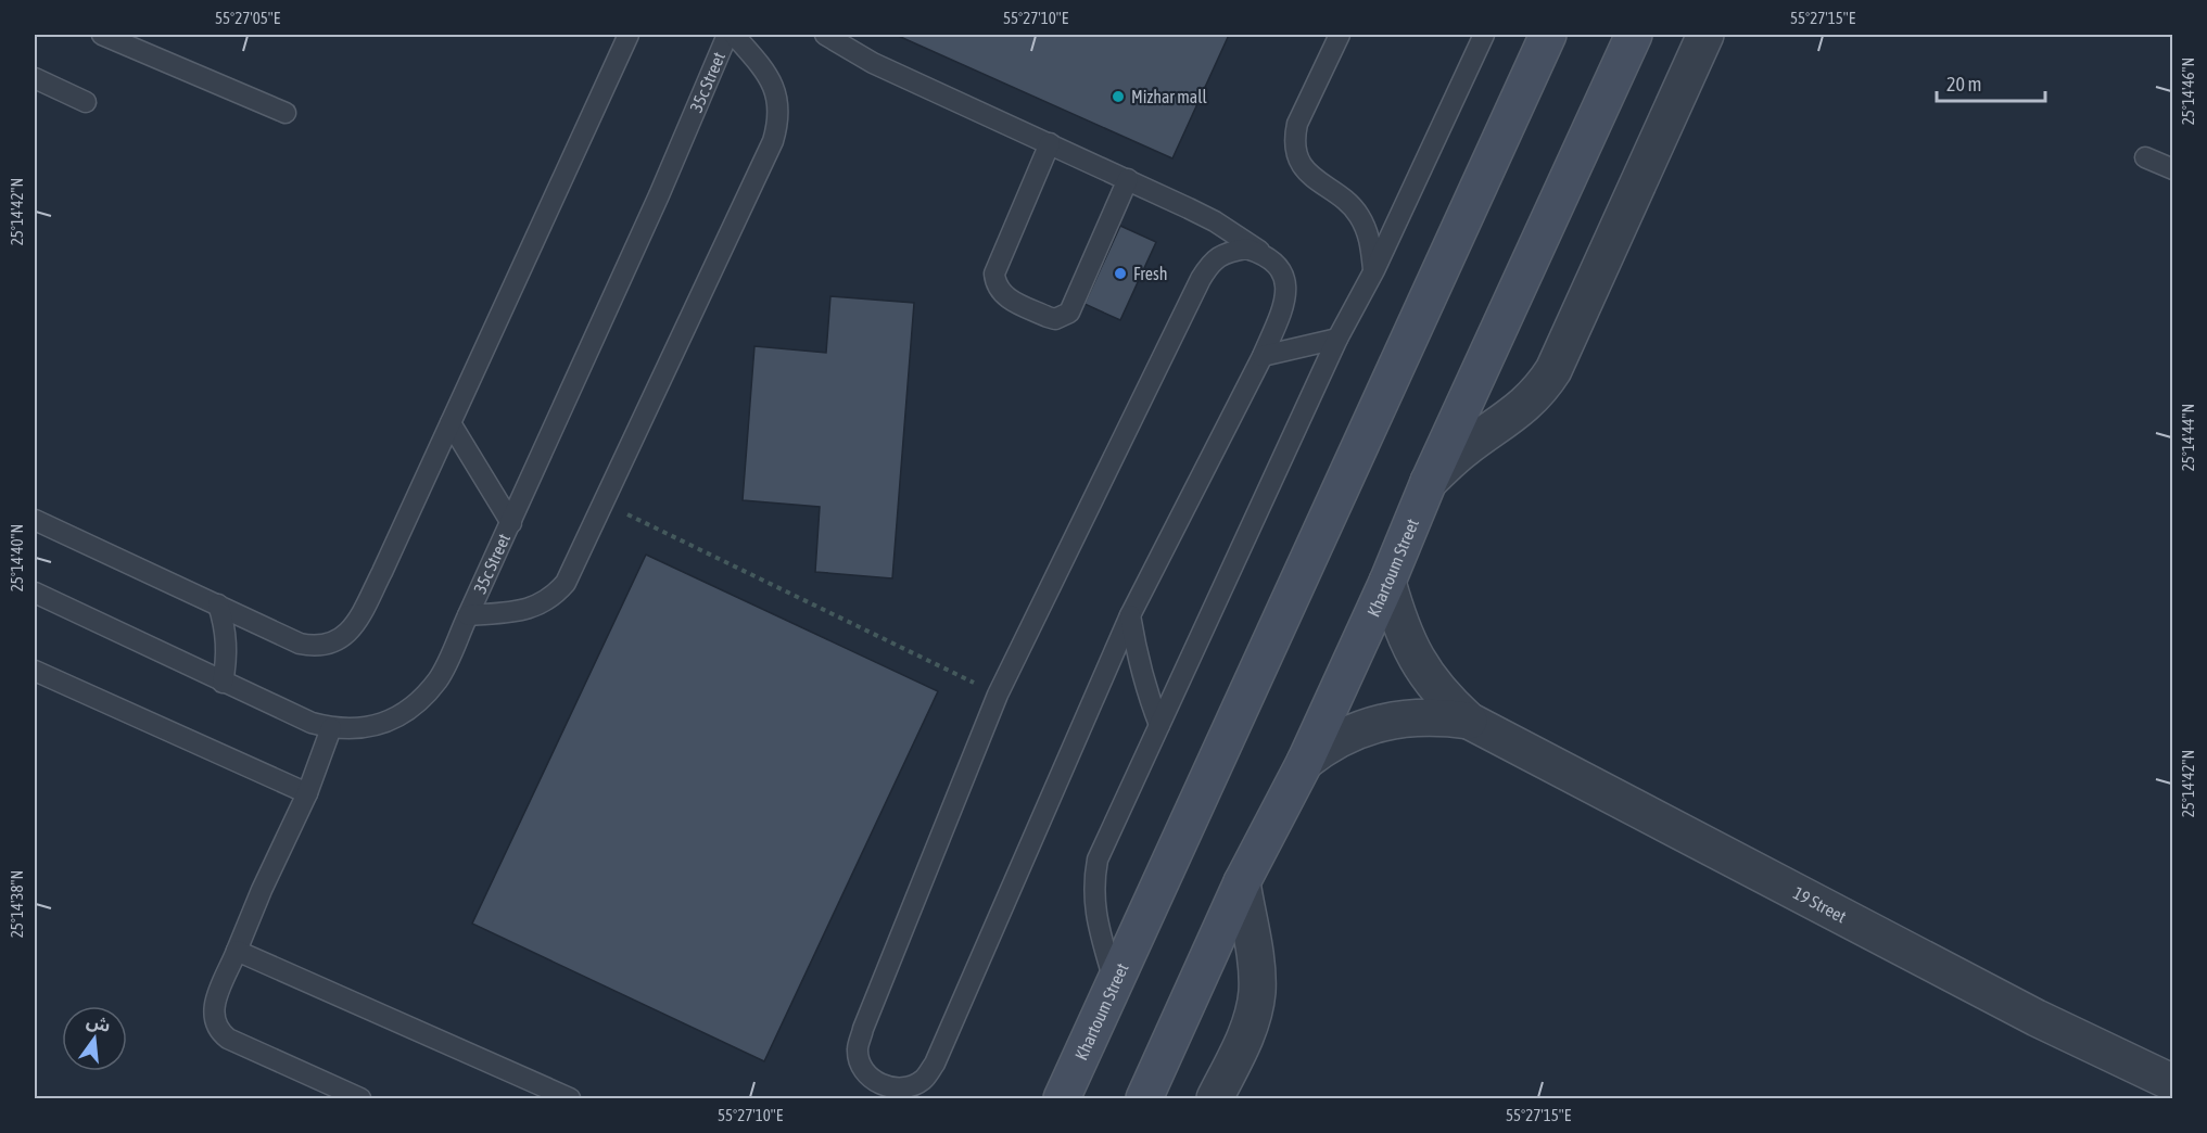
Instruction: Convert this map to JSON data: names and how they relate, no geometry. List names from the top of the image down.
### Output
{
  "streets": {
    "main road": ["Khartoum Street"],
    "street": ["19 Street"],
    "lane": ["35c Street"]
  },
  "crossings": [
    ["Khartoum Street", "19 Street"]
  ],
  "places": ["Mizhar mall", "Fresh"],
  "scale_bar": "20 m",
  "north": "top",
  "coordinates": [
    "55°27'05\"E",
    "55°27'10\"E",
    "55°27'15\"E",
    "25°14'46\"N",
    "25°14'42\"N",
    "25°14'44\"N",
    "25°14'40\"N",
    "25°14'38\"N"
  ]
}
